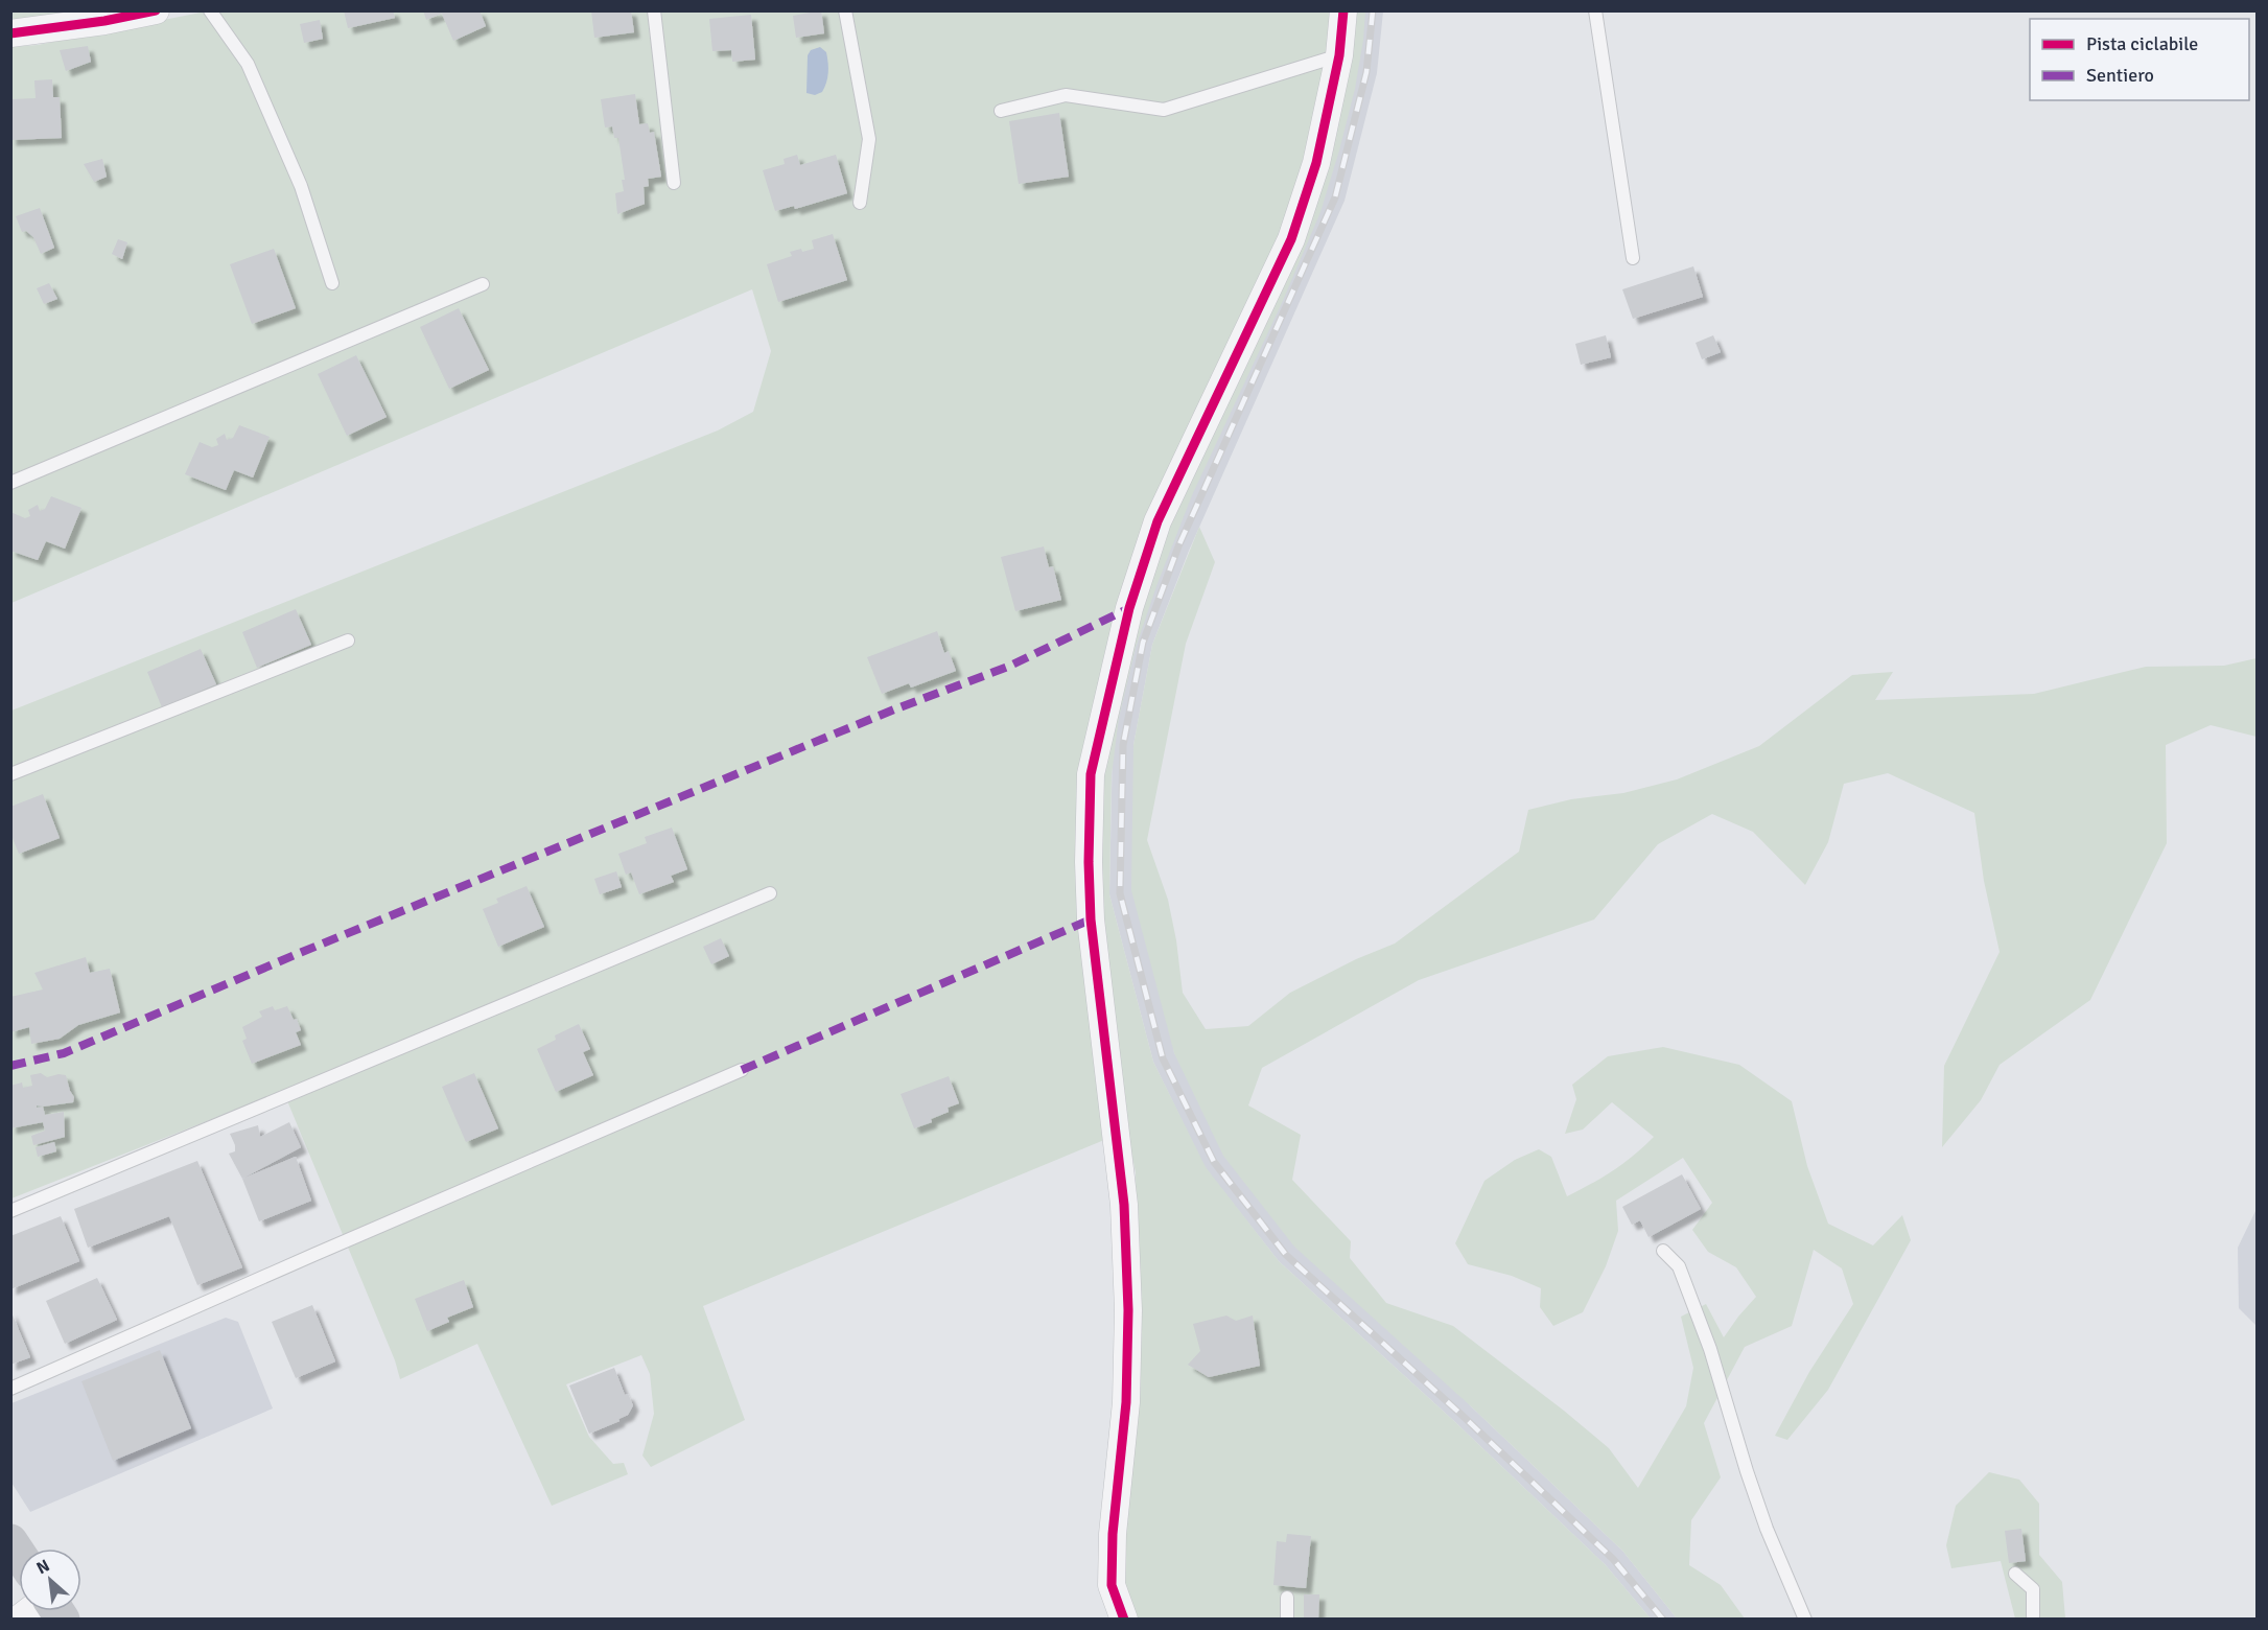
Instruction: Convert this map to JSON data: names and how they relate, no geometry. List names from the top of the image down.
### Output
{
  "legend": ["Pista ciclabile", "Sentiero"],
  "north": "top left"
}
